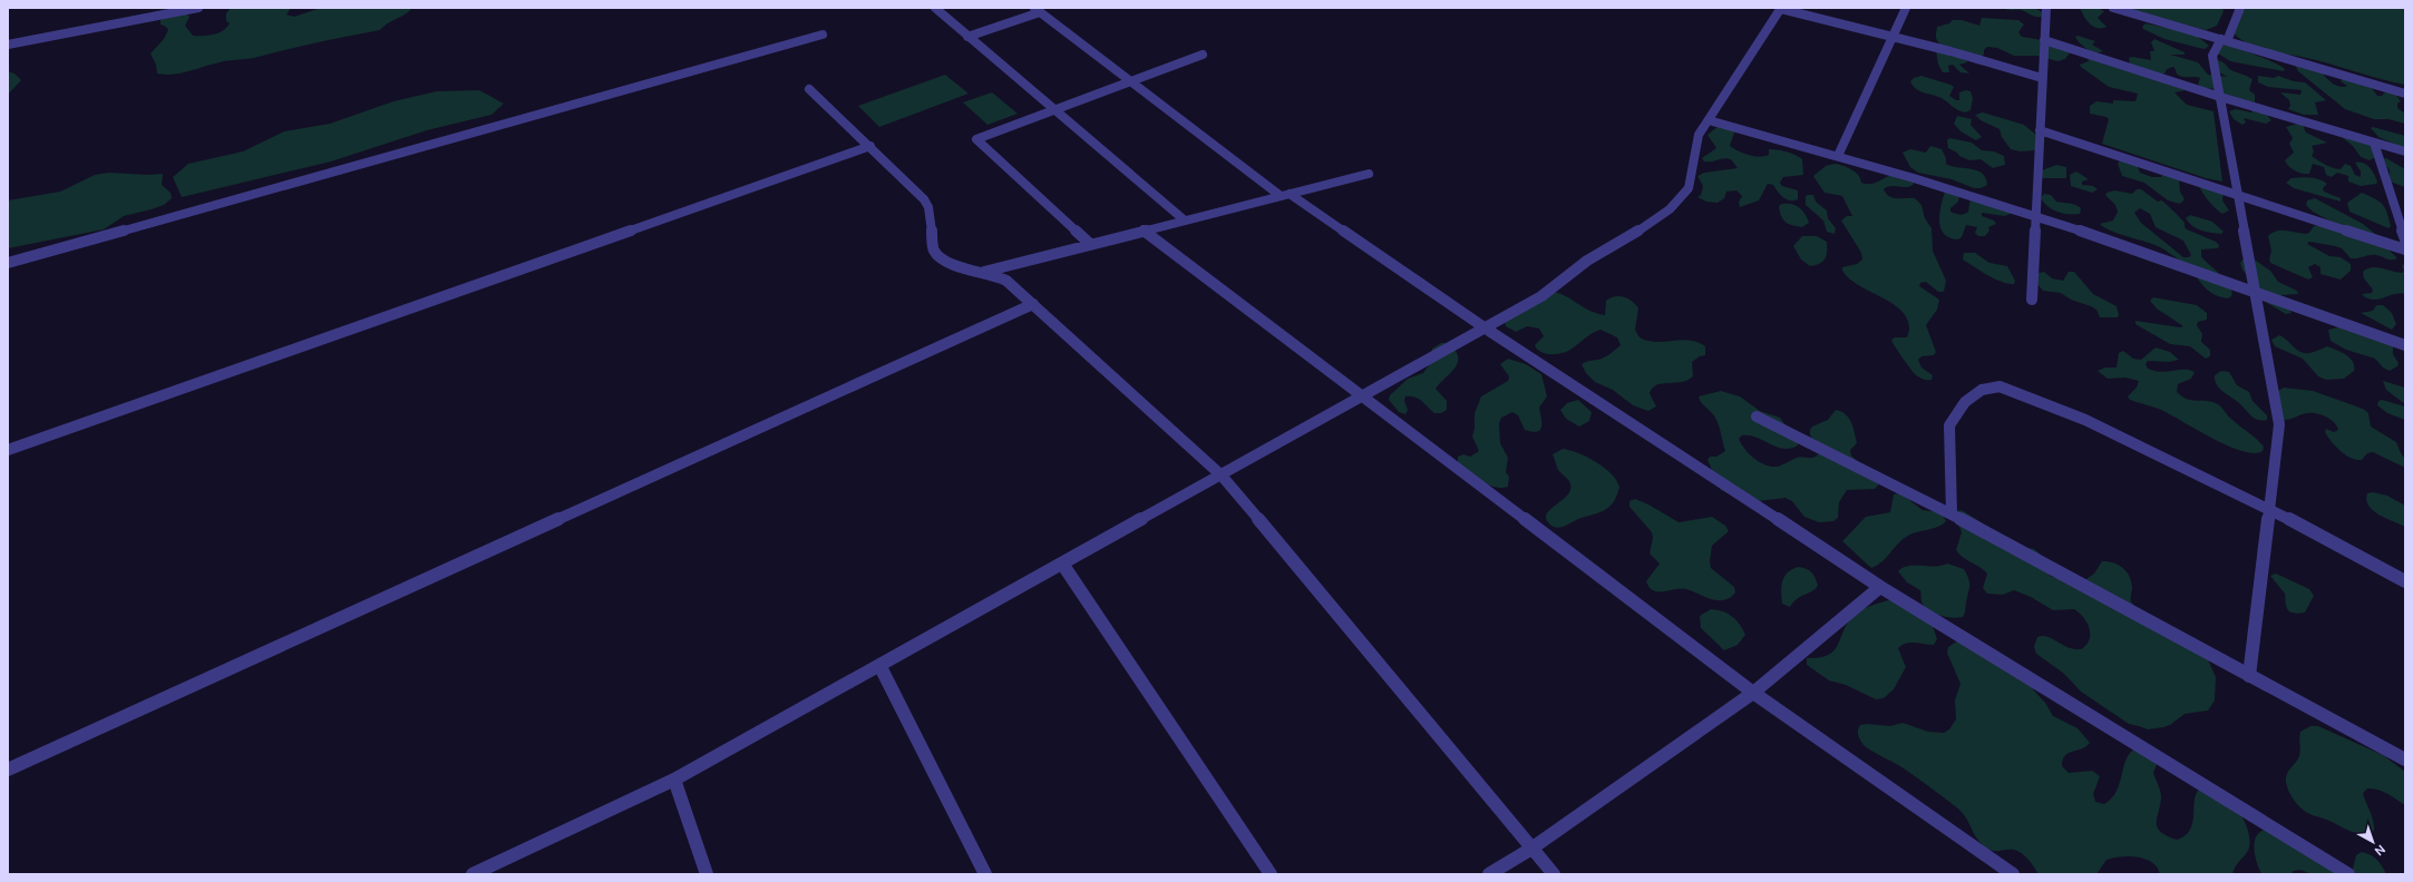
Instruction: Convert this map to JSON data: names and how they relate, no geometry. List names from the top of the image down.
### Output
{
  "north": "bottom right"
}
